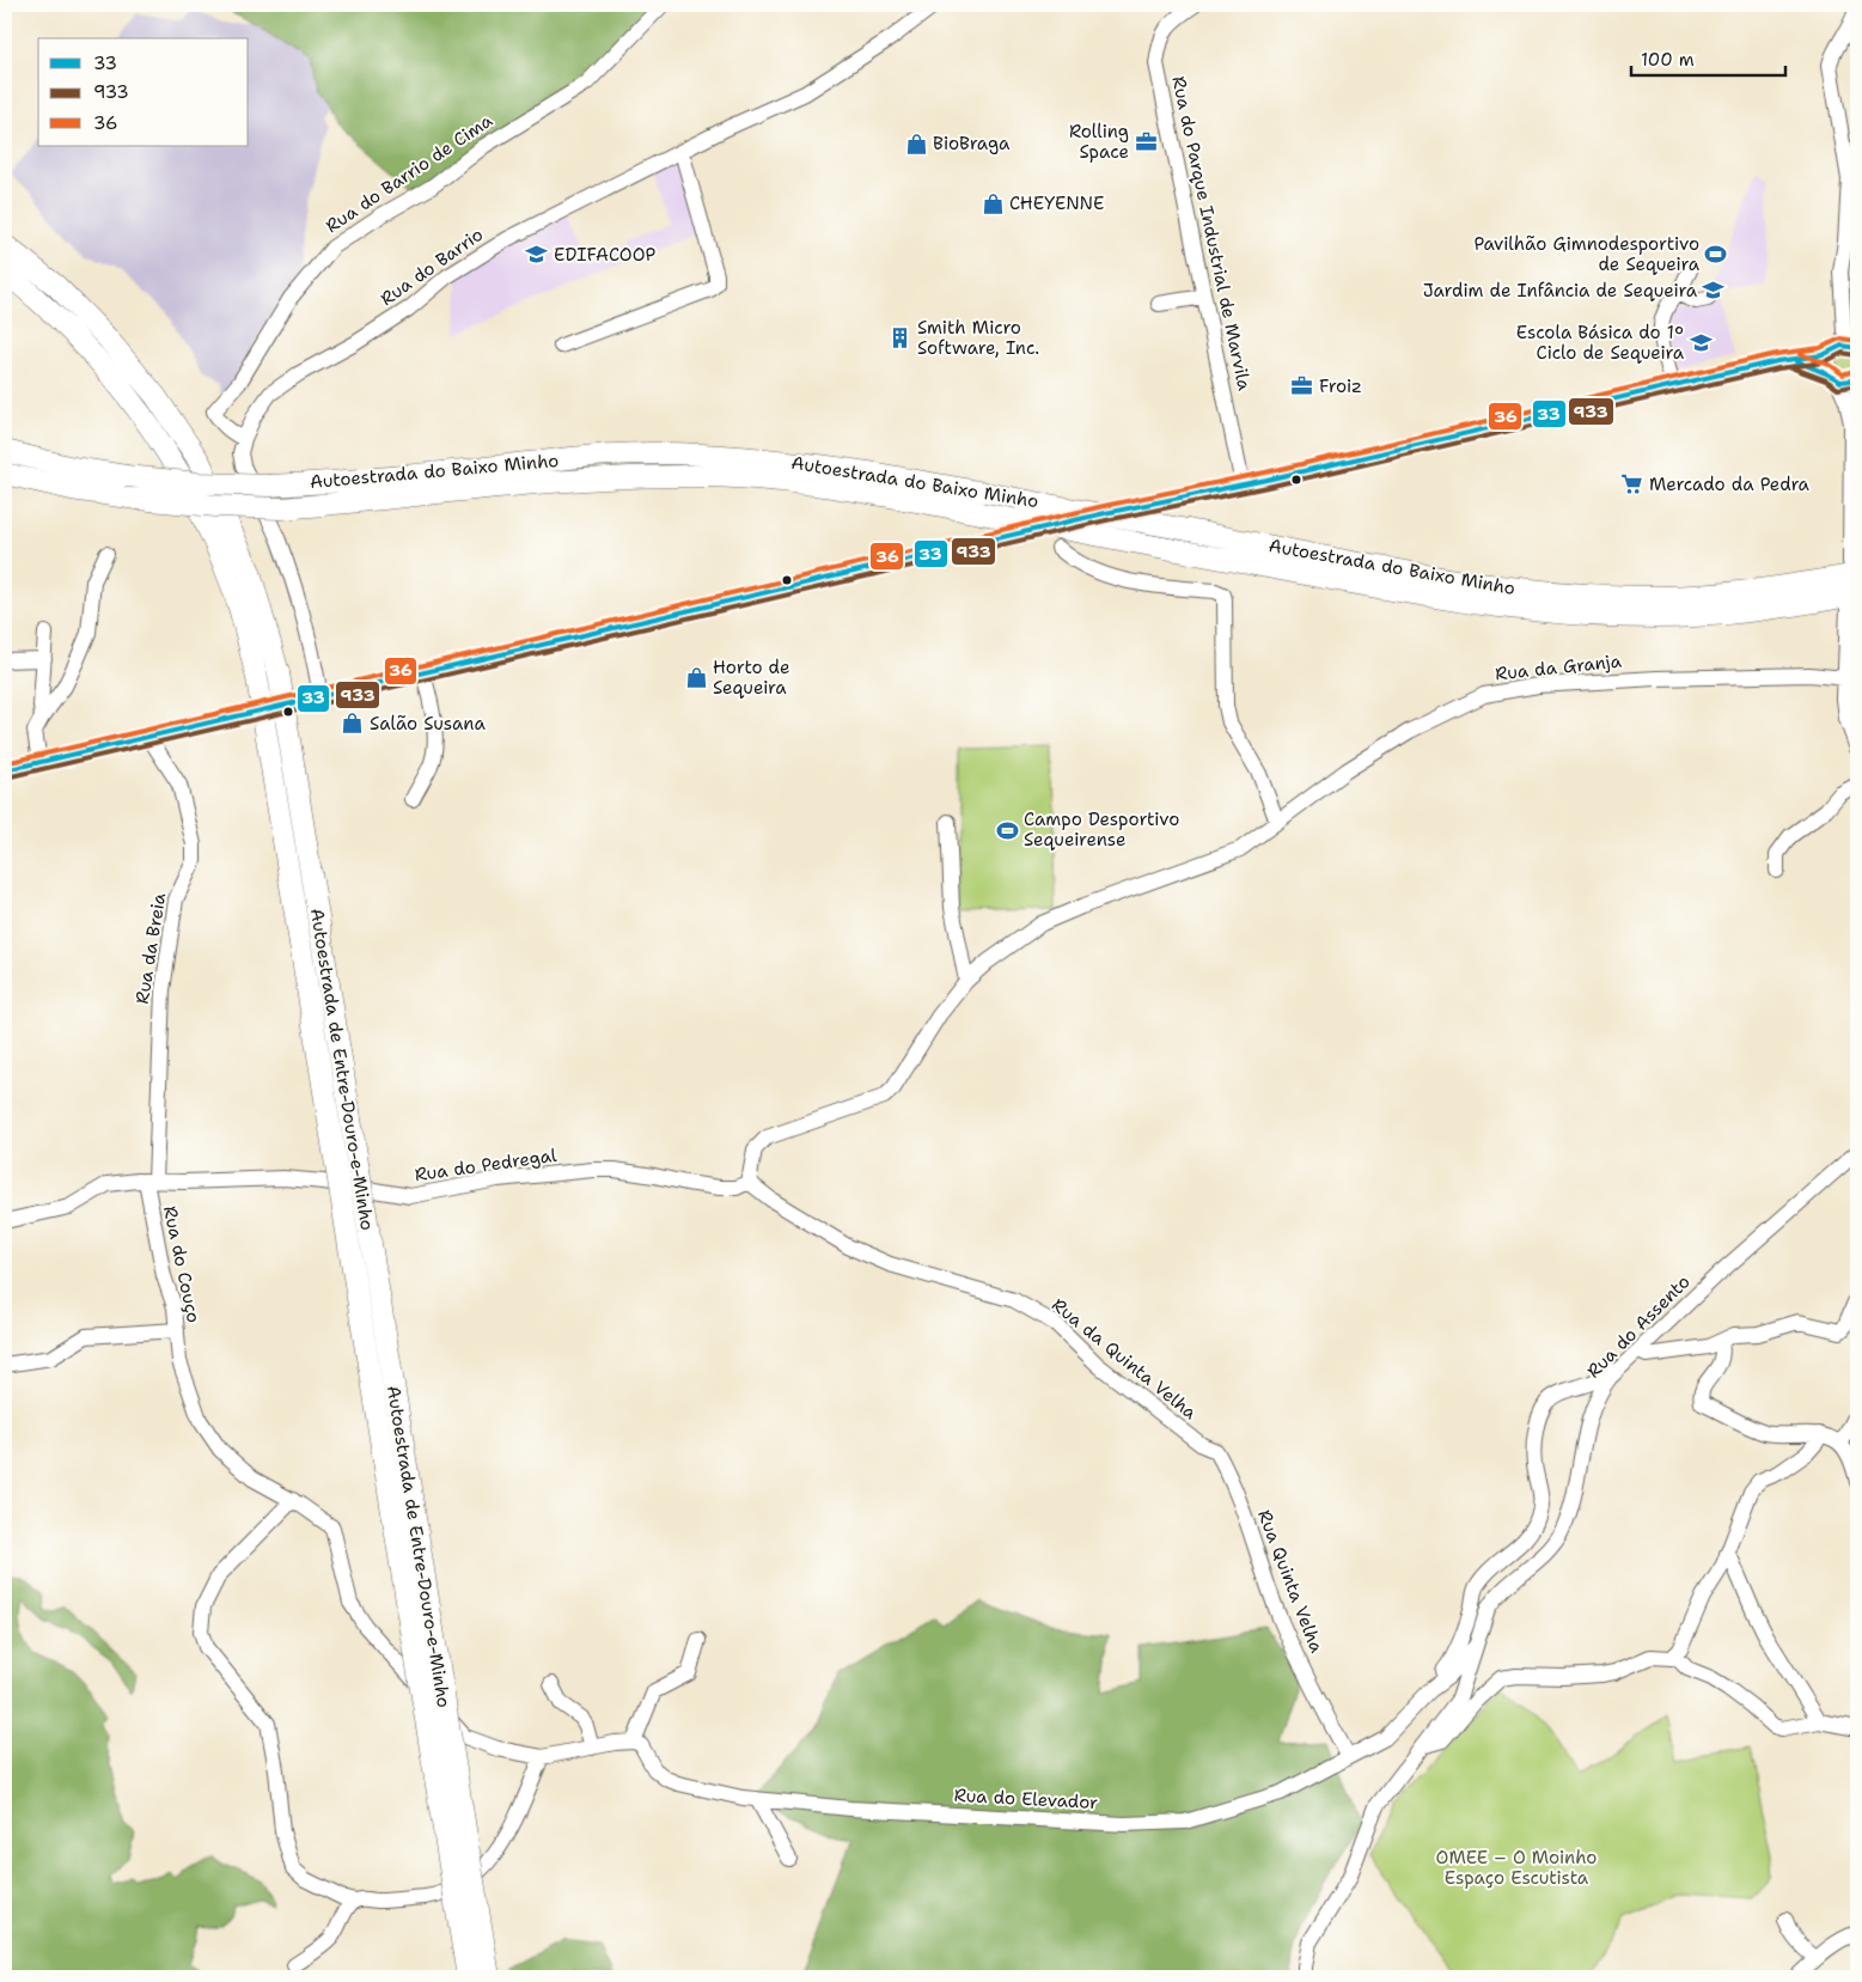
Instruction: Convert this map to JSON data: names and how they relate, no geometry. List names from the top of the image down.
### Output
{
  "streets": {
    "highway": ["Autoestrada do Baixo Minho", "Autoestrada de Entre-Douro-e-Minho"],
    "street": [
      "Rua do Barrio de Cima",
      "Rua do Parque Industrial de Marvila",
      "Rua do Barrio",
      "Rua da Granja",
      "Rua da Breia",
      "Rua do Pedregal",
      "Rua do Couço",
      "Rua do Assento",
      "Rua da Quinta Velha",
      "Rua Quinta Velha",
      "Rua do Elevador"
    ]
  },
  "crossings": [
    ["Rua do Barrio de Cima", "Rua do Barrio"],
    ["Rua da Granja", "Rua do Pedregal"],
    ["Rua da Granja", "Rua da Quinta Velha"],
    ["Rua da Breia", "Rua do Pedregal"],
    ["Rua da Breia", "Rua do Couço"],
    ["Rua do Pedregal", "Rua do Couço"],
    ["Rua do Pedregal", "Rua da Quinta Velha"],
    ["Rua do Assento", "Rua do Elevador"],
    ["Rua da Quinta Velha", "Rua Quinta Velha"],
    ["Rua Quinta Velha", "Rua do Elevador"]
  ],
  "parks": ["OMEE – O Moinho Espaço Escutista"],
  "places": {
    "office": ["Rolling Space", "Froiz"],
    "shop": [
      "BioBraga",
      "CHEYENNE",
      "Horto de Sequeira",
      "Salão Susana"
    ],
    "school or university": ["EDIFACOOP", "Jardim de Infância de Sequeira", "Escola Básica do 1º Ciclo de Sequeira"],
    "sports": ["Pavilhão Gimnodesportivo de Sequeira", "Campo Desportivo Sequeirense"],
    "building": ["Smith Micro Software, Inc."],
    "supermarket": ["Mercado da Pedra"]
  },
  "lines": ["transit line 36", "transit line 33", "transit line 933"],
  "legend": ["33", "933", "36"],
  "scale_bar": "100 m"
}
